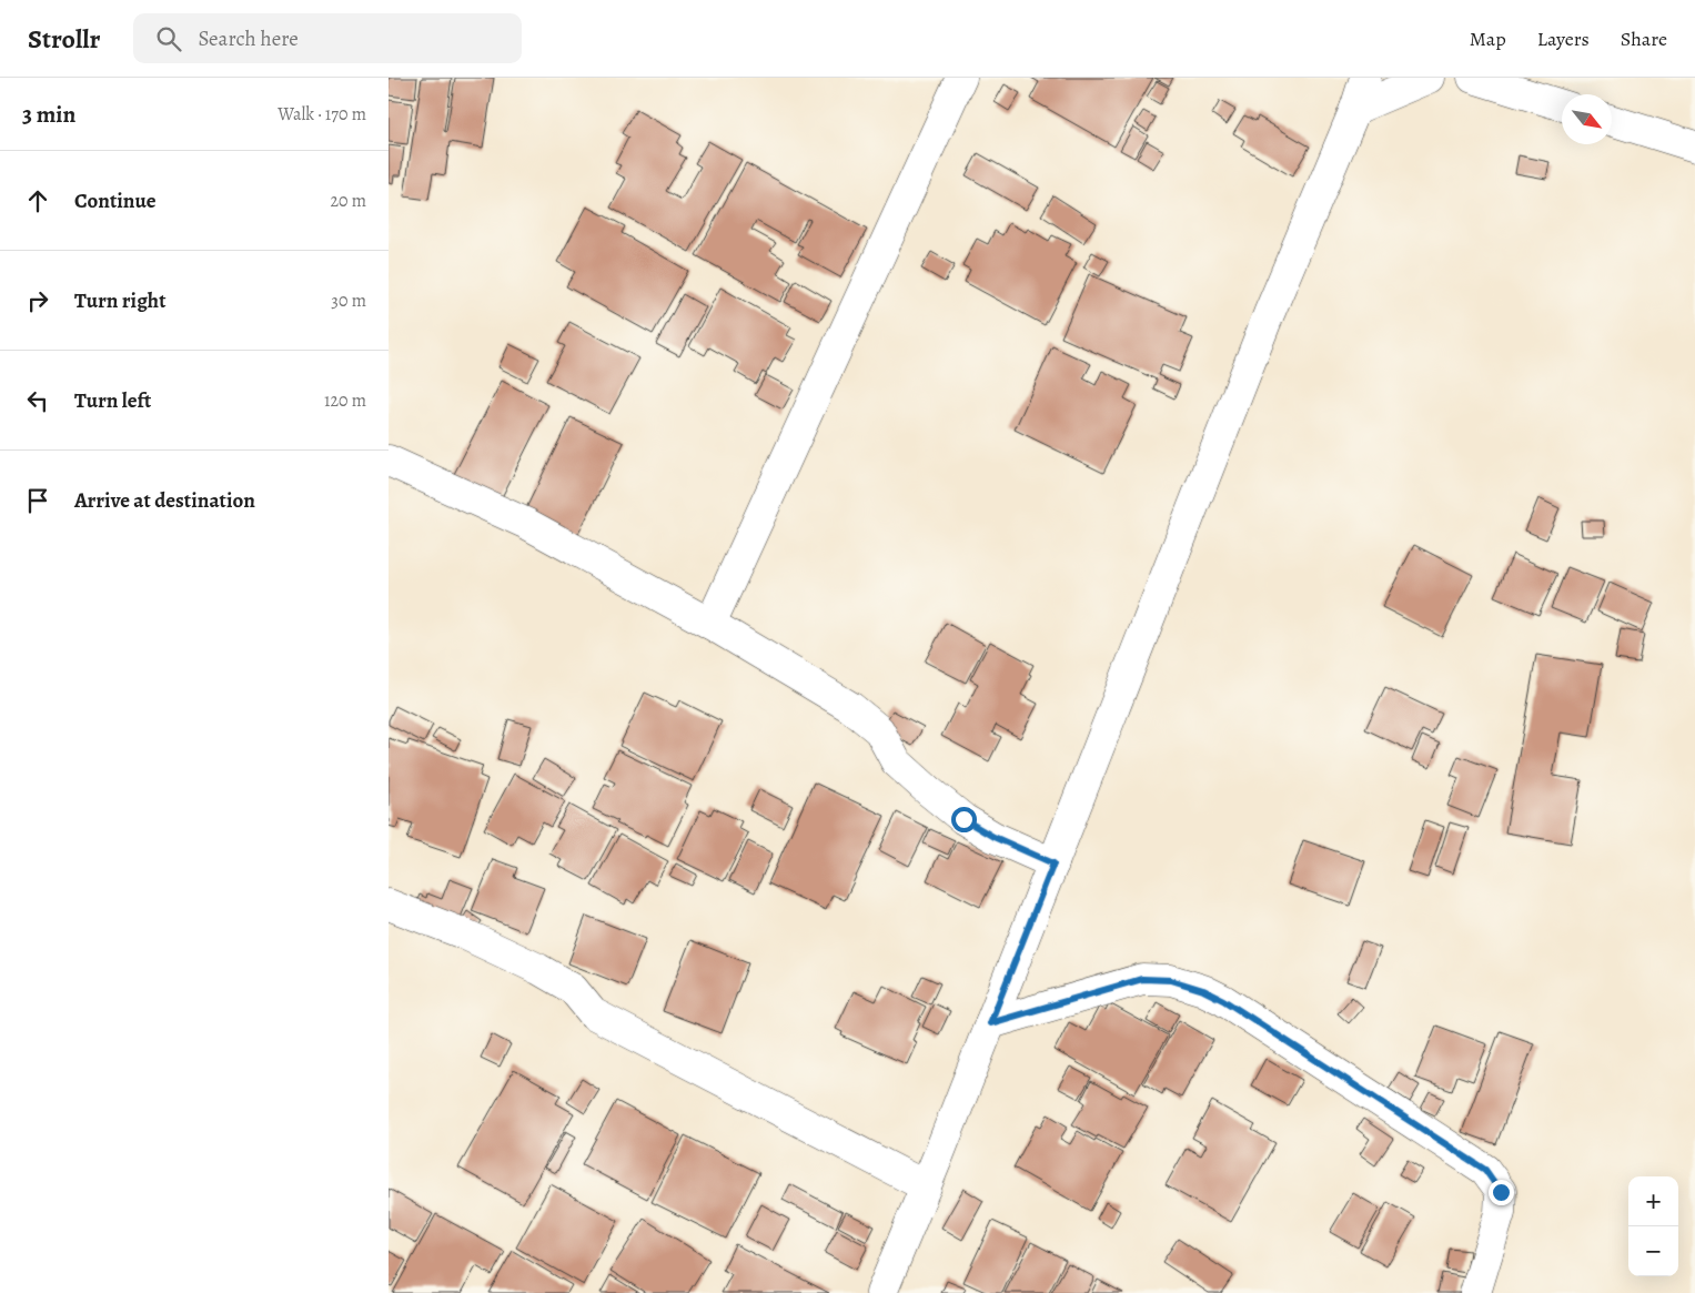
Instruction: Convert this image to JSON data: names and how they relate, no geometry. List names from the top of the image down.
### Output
{
  "north": "bottom right",
  "page": {
    "header": "Strollr",
    "search": "Search here",
    "nav": ["Map", "Layers", "Share"],
    "heading": ["3 min", "Walk · 170 m"],
    "list": [
      ["Continue", "20 m"],
      ["Turn right", "30 m"],
      ["Turn left", "120 m"],
      "Arrive at destination"
    ],
    "map_buttons": ["+", "−"]
  }
}
